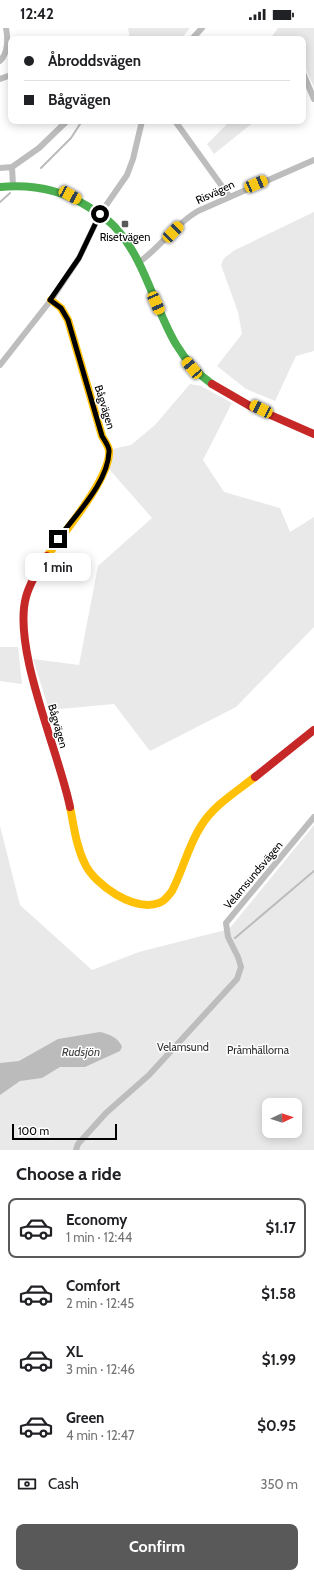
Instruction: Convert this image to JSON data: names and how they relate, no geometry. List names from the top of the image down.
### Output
{
  "streets": {
    "street": ["Risvägen", "Bågvägen", "Velamsundsvägen"]
  },
  "water": ["Rudsjön"],
  "parks": ["Velamsund", "Pråmhällorna"],
  "places": {
    "transit": ["Risetvägen"]
  },
  "scale_bar": "100 m",
  "north": "right",
  "page": {
    "status": "12:42",
    "banner": ["Åbroddsvägen", "Bågvägen"],
    "bubble": "1 min",
    "scale": "100 m",
    "heading": "Choose a ride",
    "list": [
      {
        "name": "Economy",
        "note": "1 min · 12:44",
        "value": "$1.17"
      },
      {
        "name": "Comfort",
        "note": "2 min · 12:45",
        "value": "$1.58"
      },
      {
        "name": "XL",
        "note": "3 min · 12:46",
        "value": "$1.99"
      },
      {
        "name": "Green",
        "note": "4 min · 12:47",
        "value": "$0.95"
      }
    ],
    "pay": ["Cash", "350 m"],
    "buttons": "Confirm"
  }
}
